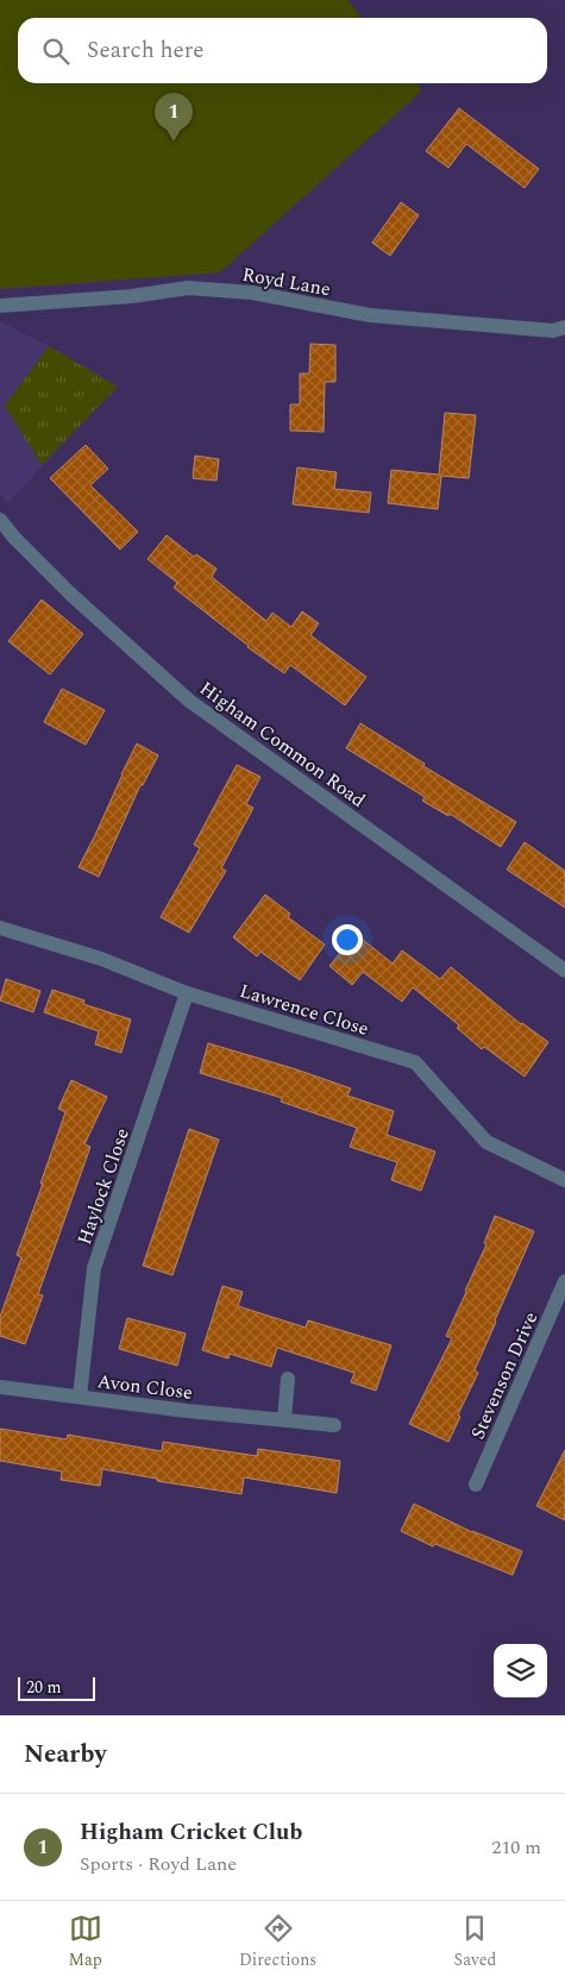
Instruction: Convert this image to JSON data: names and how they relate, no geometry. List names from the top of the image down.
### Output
{
  "streets": {
    "street": [
      "Royd Lane",
      "Higham Common Road",
      "Lawrence Close",
      "Haylock Close",
      "Stevenson Drive",
      "Avon Close"
    ]
  },
  "crossings": [
    ["Lawrence Close", "Haylock Close"],
    ["Haylock Close", "Avon Close"]
  ],
  "scale_bar": "20 m",
  "page": {
    "search": "Search here",
    "pins": "1",
    "scale": "20 m",
    "heading": "Nearby",
    "list": [
      {
        "mark": "1",
        "name": "Higham Cricket Club",
        "note": "Sports · Royd Lane",
        "value": "210 m"
      }
    ],
    "nav": ["Map", "Directions", "Saved"]
  }
}
